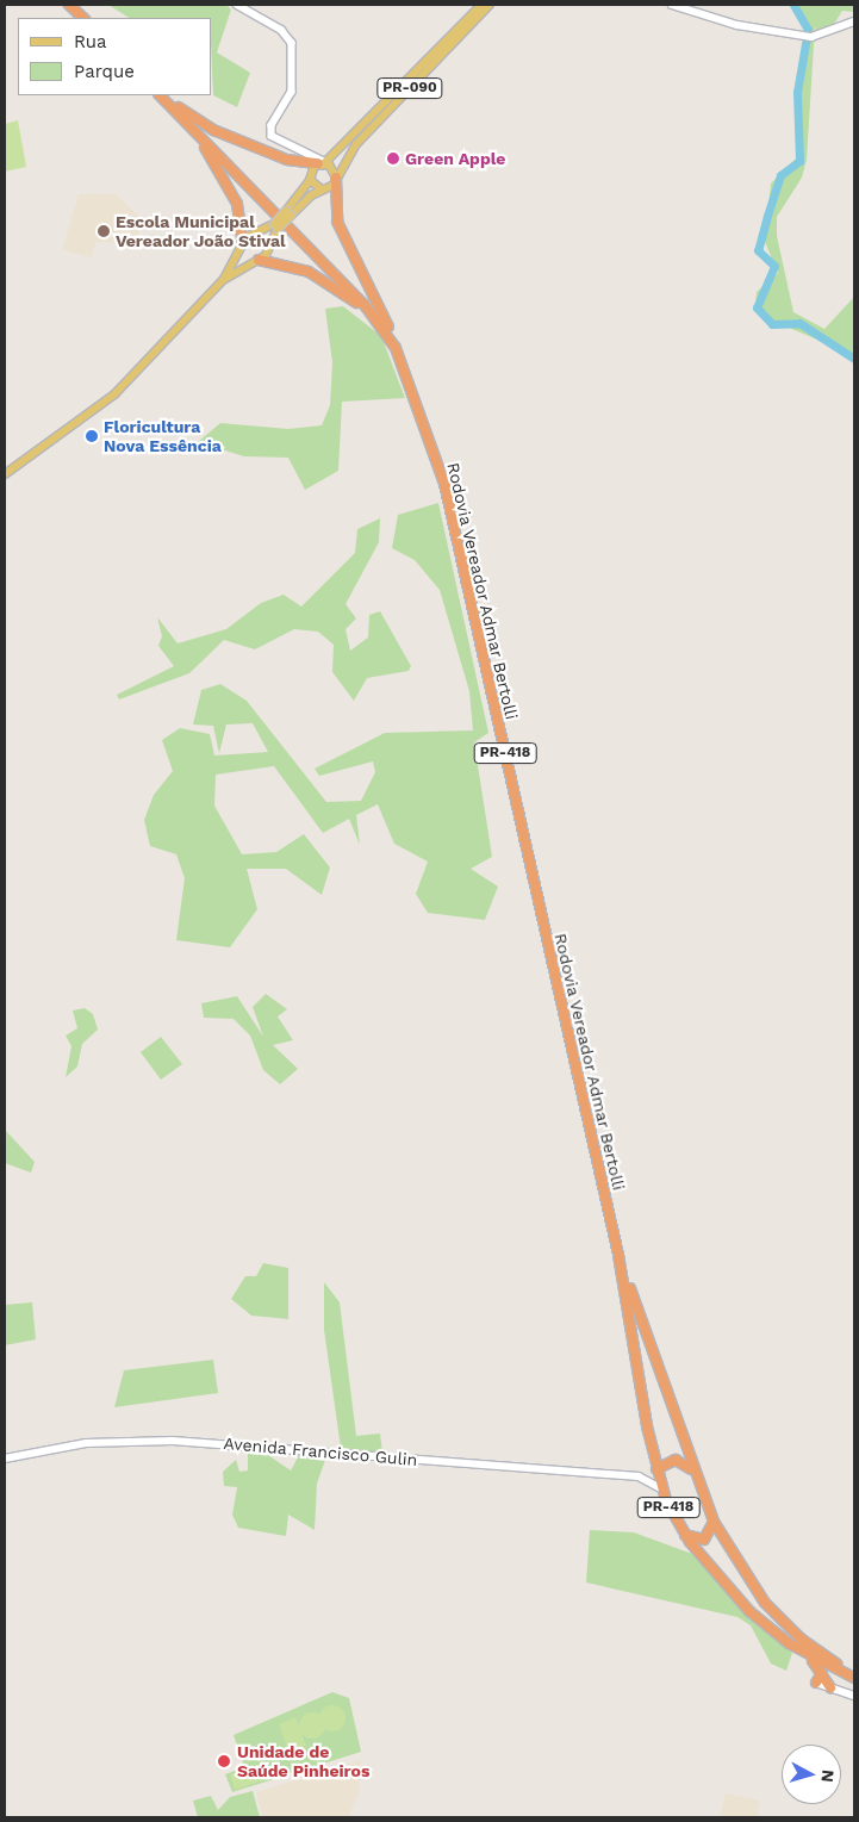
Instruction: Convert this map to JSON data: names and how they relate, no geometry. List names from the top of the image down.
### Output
{
  "streets": {
    "highway": ["Rodovia Vereador Admar Bertolli", "PR-418"],
    "main road": ["PR-090"],
    "street": ["Avenida Francisco Gulin"]
  },
  "crossings": [
    ["Rodovia Vereador Admar Bertolli", "Avenida Francisco Gulin"]
  ],
  "places": [
    "Green Apple",
    "Escola Municipal Vereador João Stival",
    "Floricultura Nova Essência",
    "Unidade de Saúde Pinheiros"
  ],
  "legend": ["Rua", "Parque"],
  "north": "right"
}
